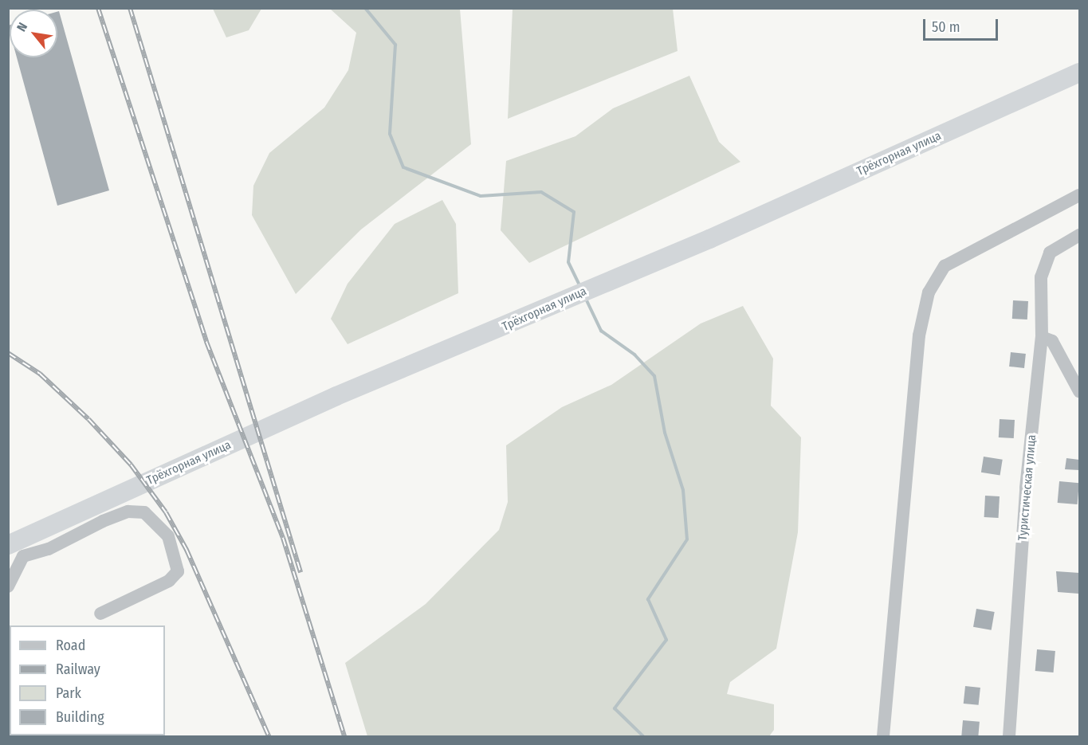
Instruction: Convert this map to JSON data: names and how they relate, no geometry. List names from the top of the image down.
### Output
{
  "streets": {
    "highway": ["Трёхгорная улица"],
    "street": ["Туристическая улица"]
  },
  "legend": [
    "Road",
    "Railway",
    "Park",
    "Building"
  ],
  "scale_bar": "50 m",
  "north": "top left"
}
